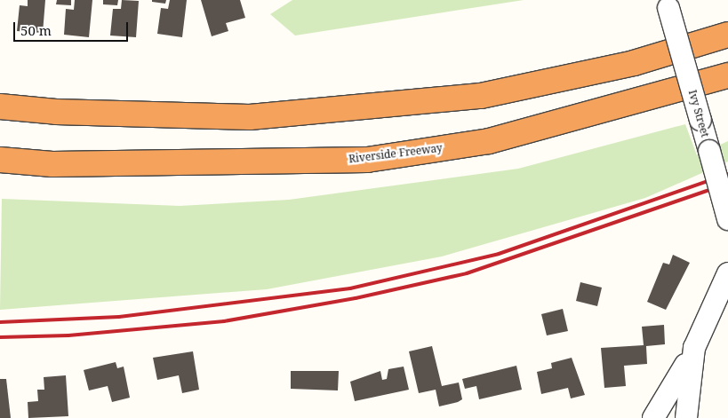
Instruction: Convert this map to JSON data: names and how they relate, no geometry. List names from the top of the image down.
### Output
{
  "streets": {
    "highway": ["Riverside Freeway"],
    "street": ["Ivy Street"]
  },
  "scale_bar": "50 m"
}
